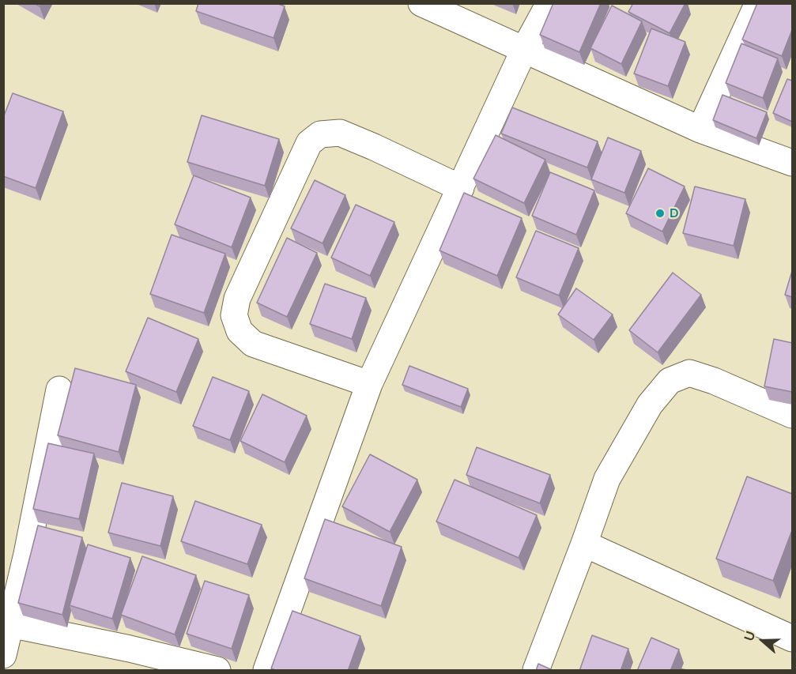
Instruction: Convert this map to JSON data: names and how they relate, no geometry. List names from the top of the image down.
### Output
{
  "places": ["D"],
  "north": "left"
}
